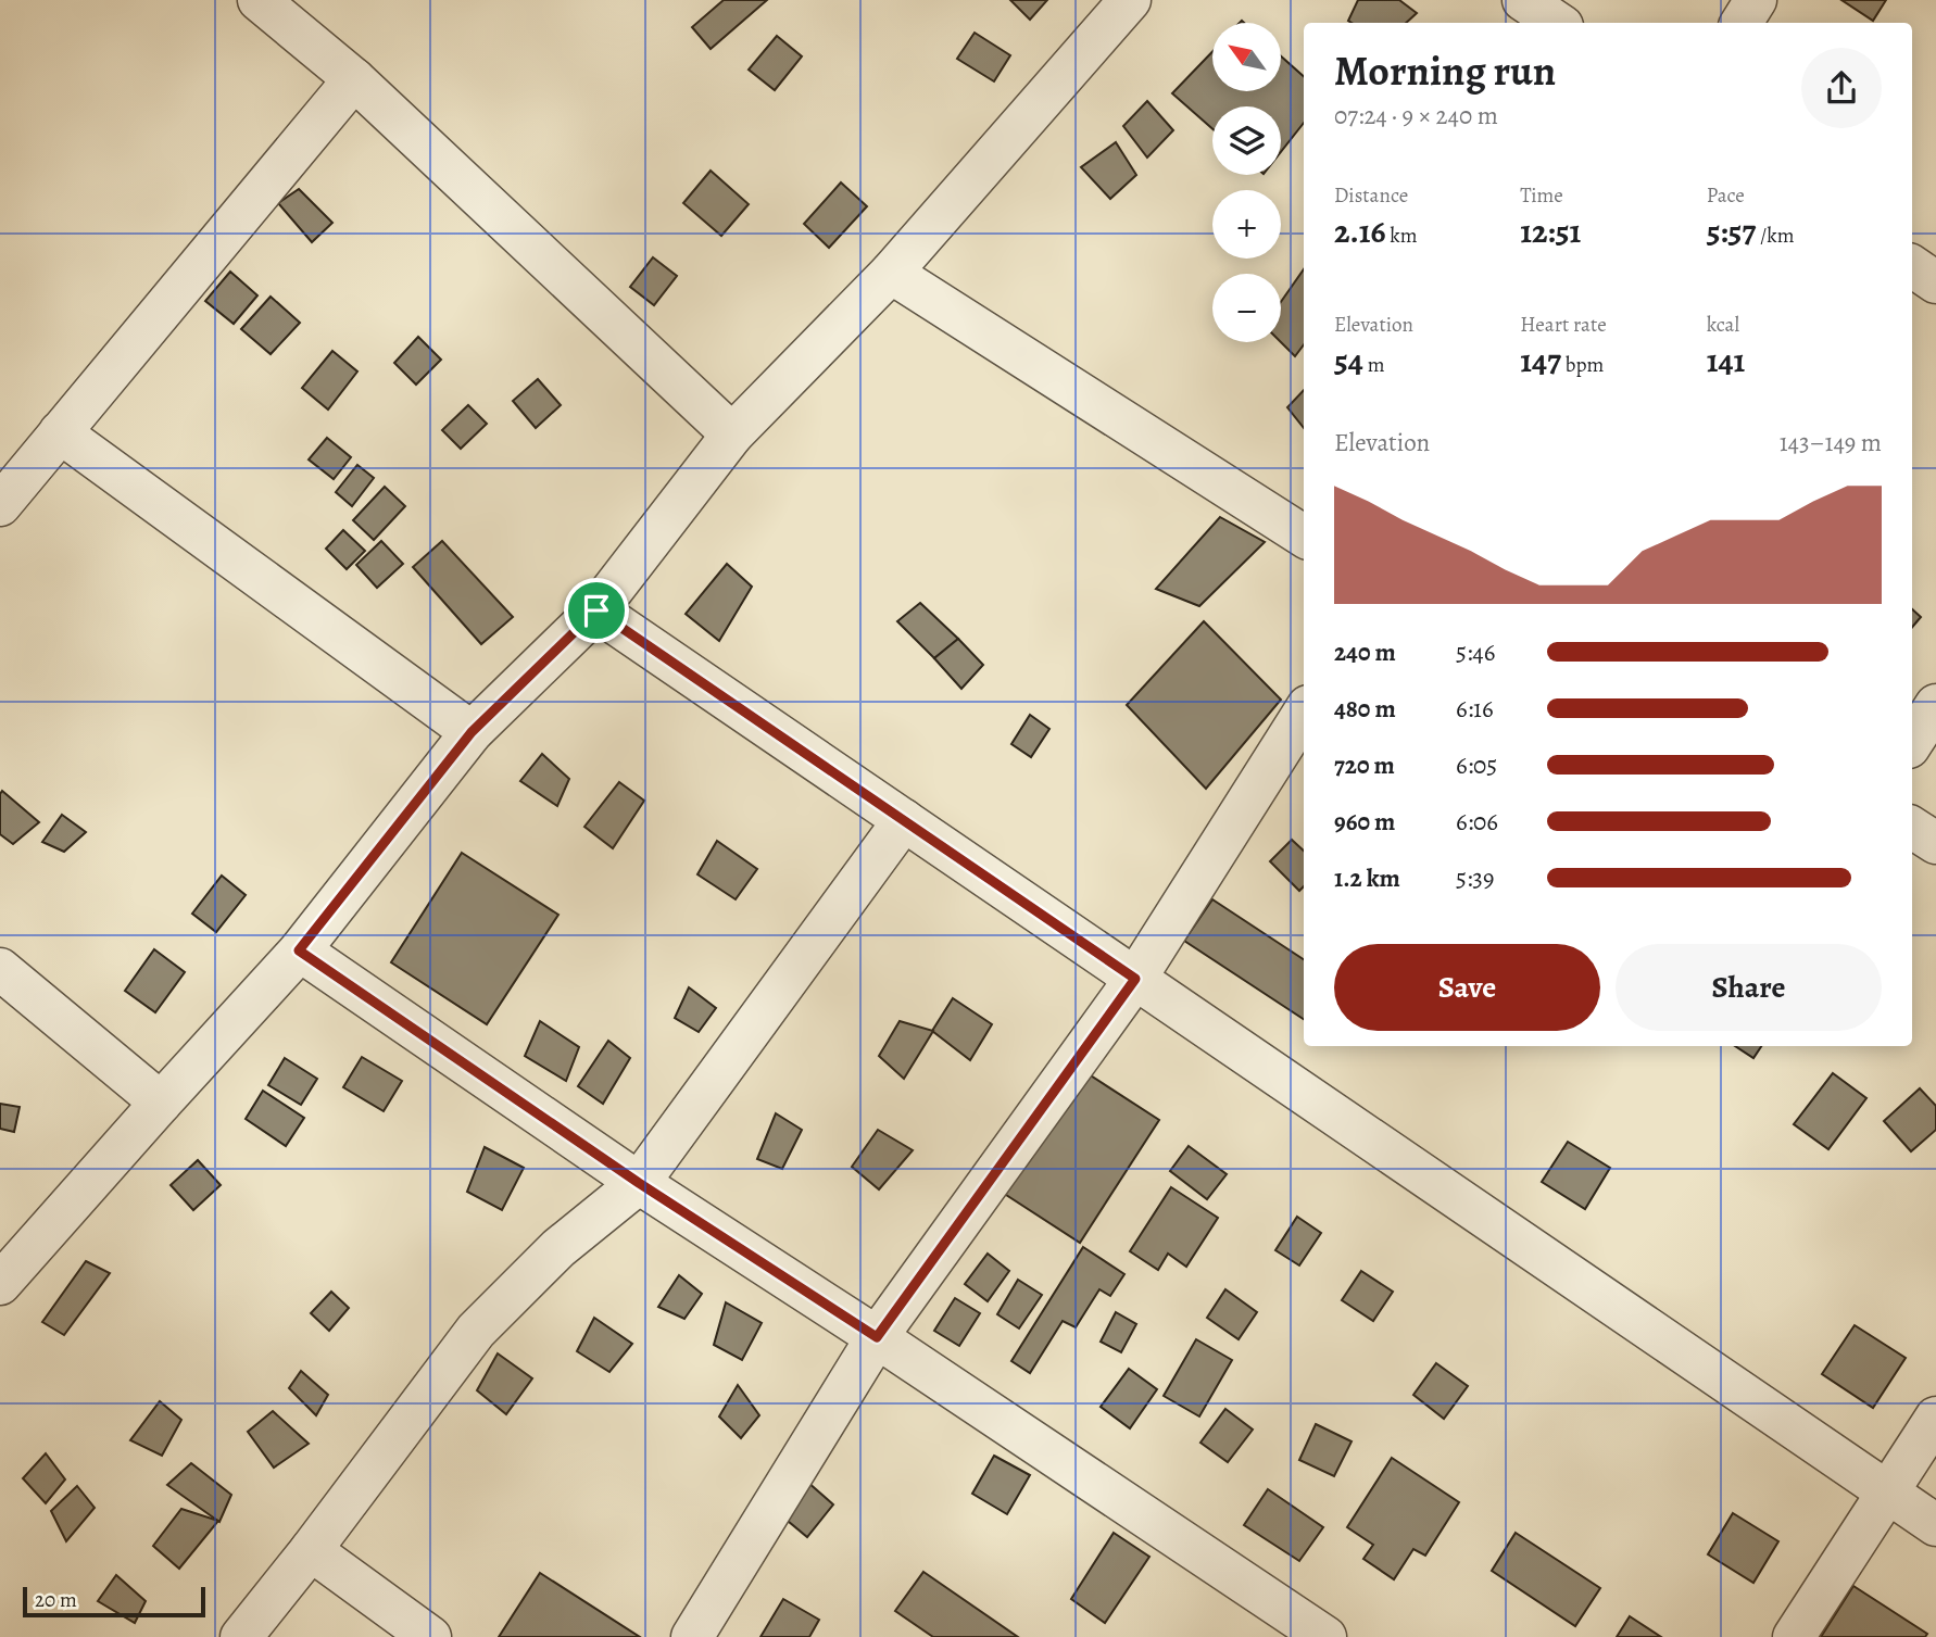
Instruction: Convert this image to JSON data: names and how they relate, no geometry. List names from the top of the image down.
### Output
{
  "scale_bar": "20 m",
  "north": "top left",
  "page": {
    "map_buttons": ["+", "−"],
    "heading": ["Morning run", "07:24 · 9 × 240 m"],
    "stats": [
      ["Distance", "2.16 km"],
      ["Time", "12:51"],
      ["Pace", "5:57 /km"],
      ["Elevation", "54 m"],
      ["Heart rate", "147 bpm"],
      ["kcal", "141"]
    ],
    "chart": ["Elevation", "143–149 m"],
    "list": [
      {
        "name": "240 m",
        "note": "5:46"
      },
      {
        "name": "480 m",
        "note": "6:16"
      },
      {
        "name": "720 m",
        "note": "6:05"
      },
      {
        "name": "960 m",
        "note": "6:06"
      },
      {
        "name": "1.2 km",
        "note": "5:39"
      }
    ],
    "buttons": ["Save", "Share"],
    "scale": "20 m"
  }
}
